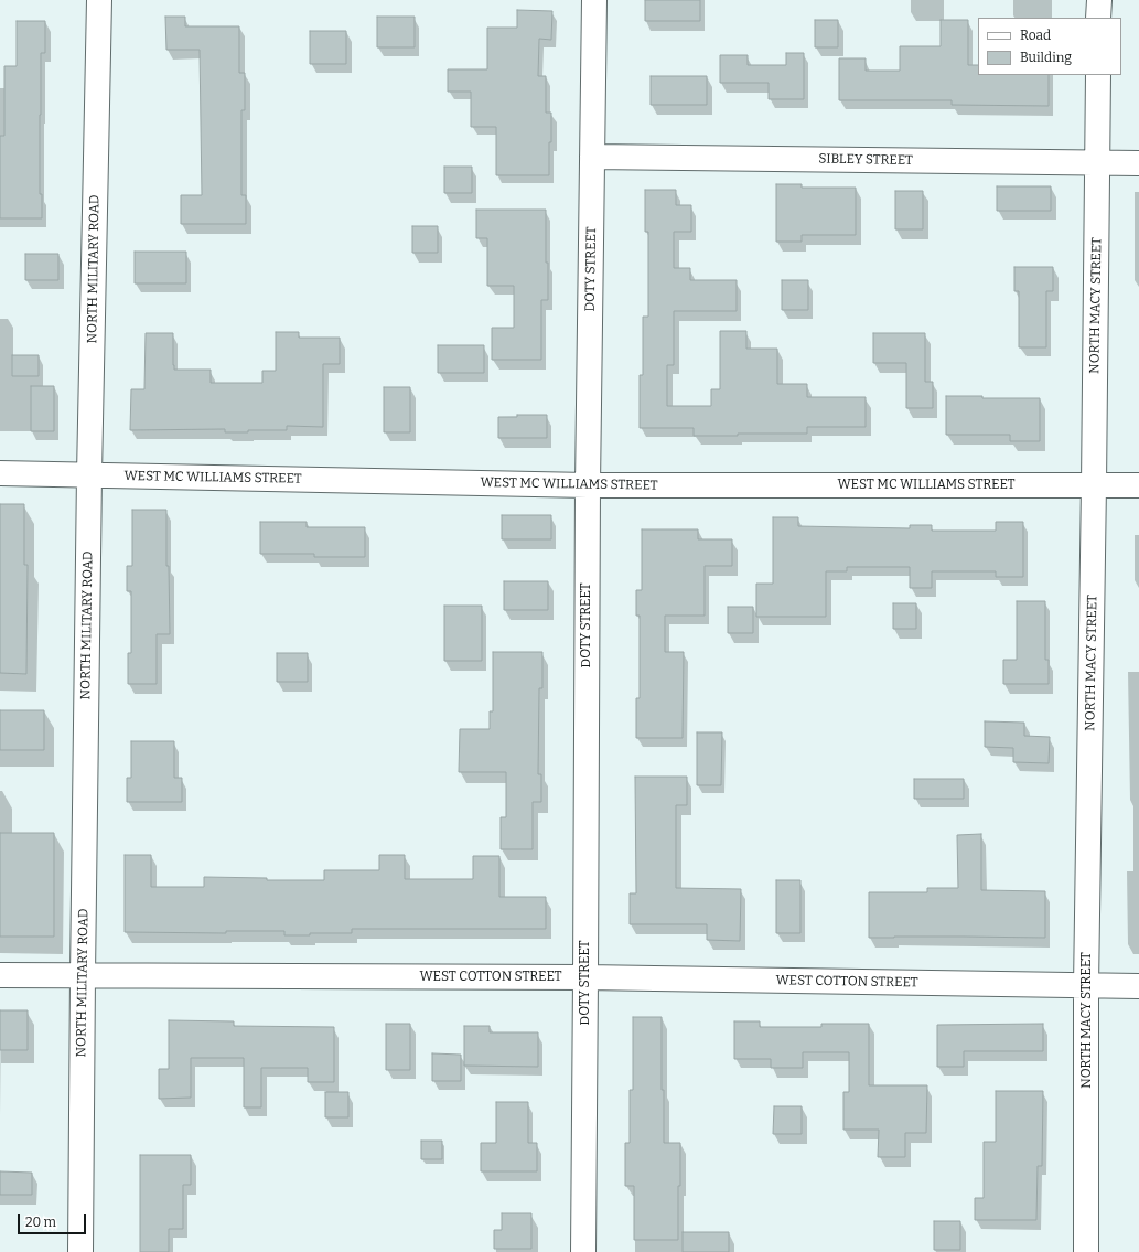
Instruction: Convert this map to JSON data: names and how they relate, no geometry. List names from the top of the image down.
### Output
{
  "streets": {
    "street": [
      "SIBLEY STREET",
      "NORTH MILITARY ROAD",
      "DOTY STREET",
      "NORTH MACY STREET",
      "WEST MC WILLIAMS STREET",
      "WEST COTTON STREET"
    ]
  },
  "crossings": [
    ["SIBLEY STREET", "DOTY STREET"],
    ["SIBLEY STREET", "NORTH MACY STREET"],
    ["NORTH MILITARY ROAD", "WEST MC WILLIAMS STREET"],
    ["NORTH MILITARY ROAD", "WEST COTTON STREET"],
    ["DOTY STREET", "WEST MC WILLIAMS STREET"],
    ["DOTY STREET", "WEST COTTON STREET"],
    ["NORTH MACY STREET", "WEST MC WILLIAMS STREET"],
    ["NORTH MACY STREET", "WEST COTTON STREET"]
  ],
  "legend": ["Road", "Building"],
  "scale_bar": "20 m"
}
